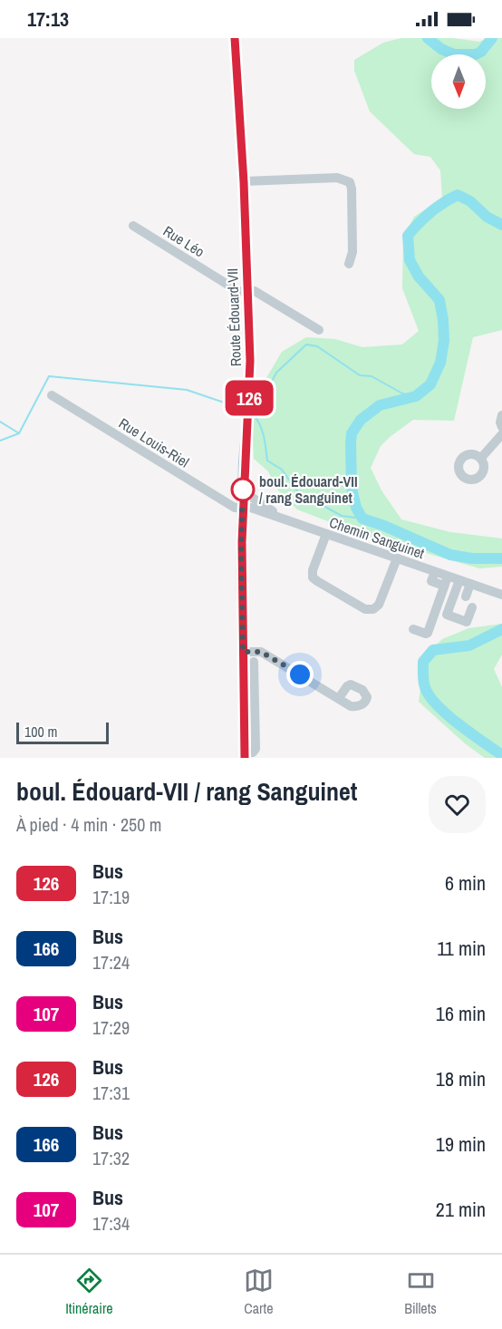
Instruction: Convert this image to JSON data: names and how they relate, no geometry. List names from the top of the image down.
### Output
{
  "streets": {
    "main road": ["Route Édouard-VII"],
    "street": ["Rue Léo", "Rue Louis-Riel", "Chemin Sanguinet"]
  },
  "crossings": [
    ["Rue Léo", "Route Édouard-VII"],
    ["Route Édouard-VII", "Rue Louis-Riel"],
    ["Route Édouard-VII", "Chemin Sanguinet"],
    ["Rue Louis-Riel", "Chemin Sanguinet"]
  ],
  "places": ["boul. Édouard-VII / rang Sanguinet"],
  "lines": ["bus line 126"],
  "scale_bar": "100 m",
  "north": "bottom",
  "page": {
    "status": "17:13",
    "on_map": "126",
    "scale": "100 m",
    "heading": ["boul. Édouard-VII / rang Sanguinet", "À pied · 4 min · 250 m"],
    "list": [
      {
        "mark": "126",
        "name": "Bus",
        "note": "17:19",
        "value": "6 min"
      },
      {
        "mark": "166",
        "name": "Bus",
        "note": "17:24",
        "value": "11 min"
      },
      {
        "mark": "107",
        "name": "Bus",
        "note": "17:29",
        "value": "16 min"
      },
      {
        "mark": "126",
        "name": "Bus",
        "note": "17:31",
        "value": "18 min"
      },
      {
        "mark": "166",
        "name": "Bus",
        "note": "17:32",
        "value": "19 min"
      },
      {
        "mark": "107",
        "name": "Bus",
        "note": "17:34",
        "value": "21 min"
      }
    ],
    "tabs": ["Itinéraire", "Carte", "Billets"]
  }
}
